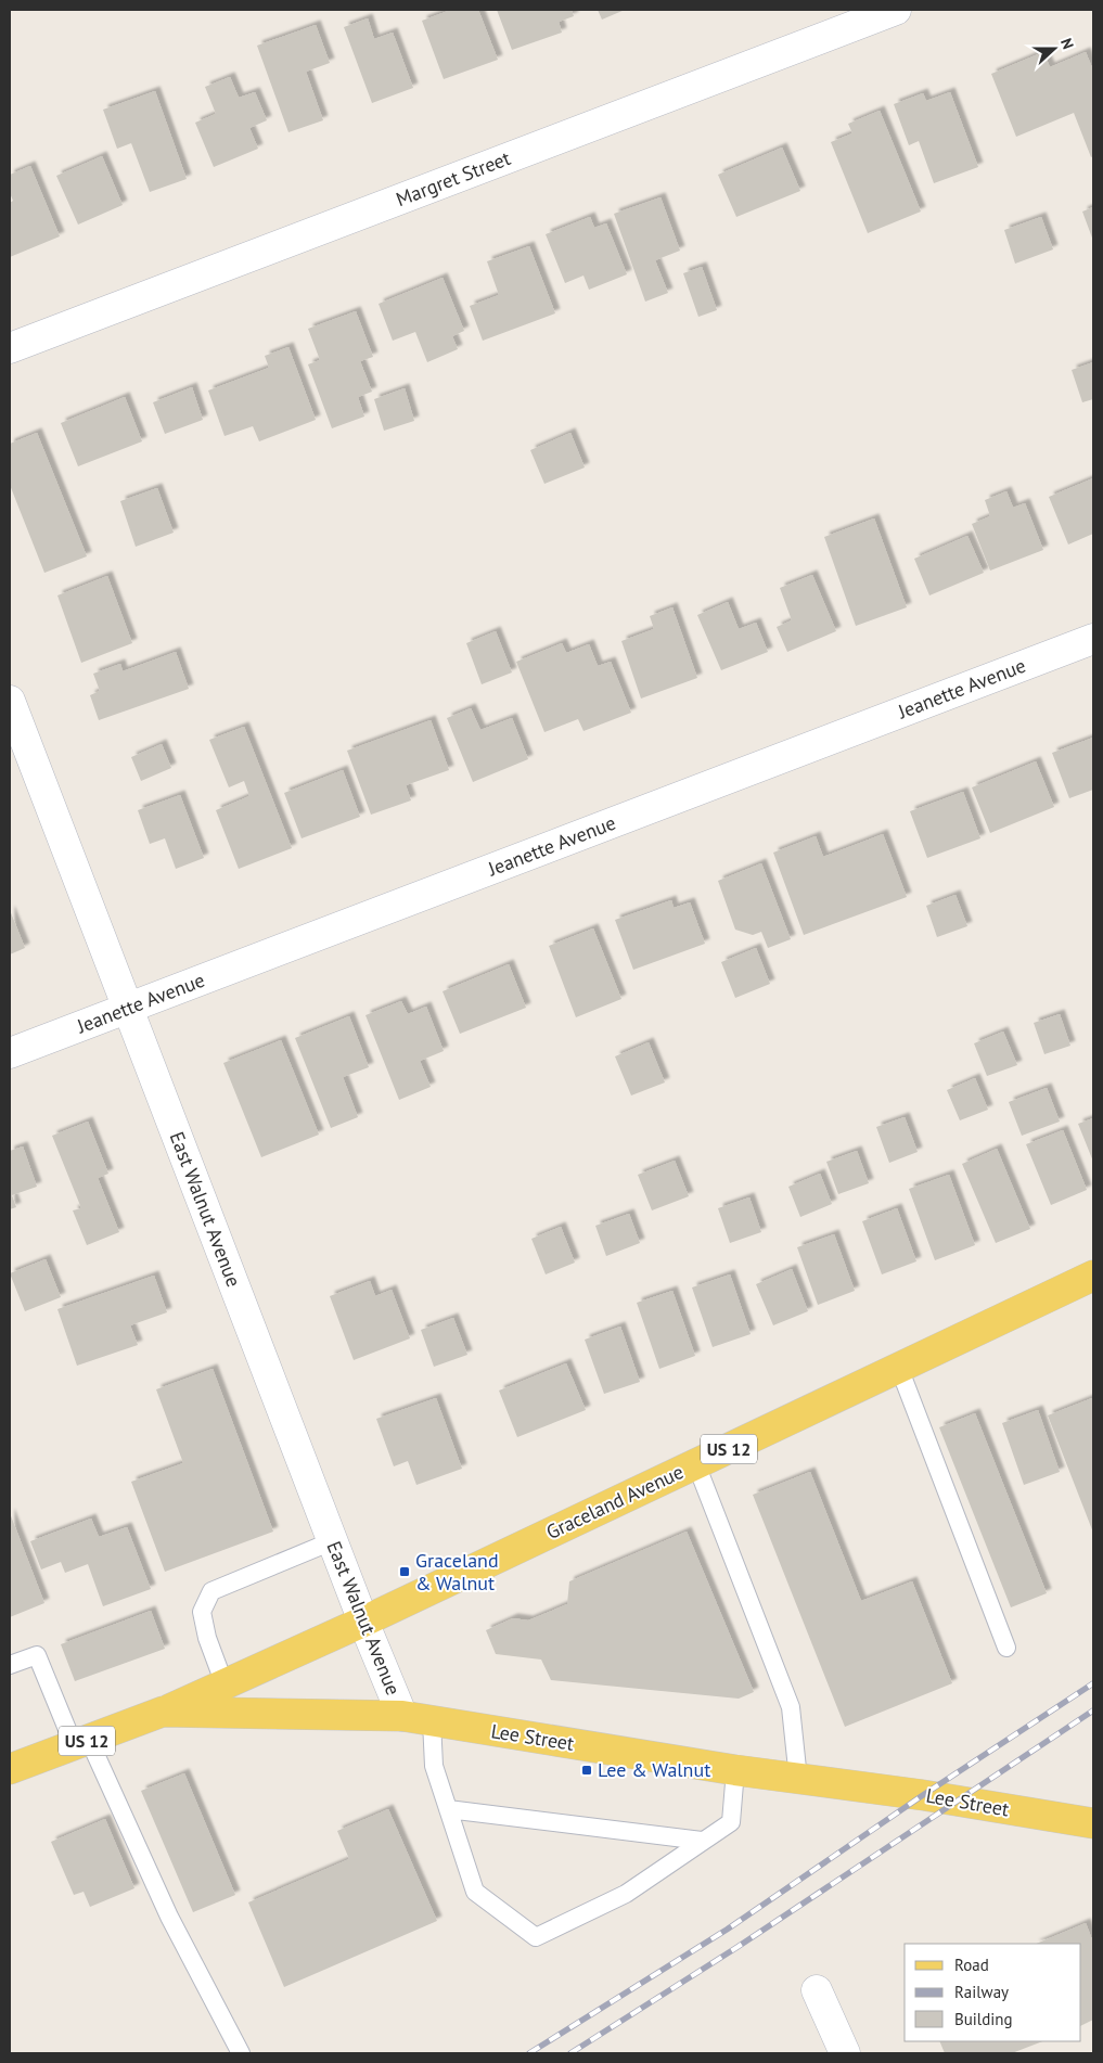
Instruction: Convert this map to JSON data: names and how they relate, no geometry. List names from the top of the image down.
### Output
{
  "streets": {
    "main road": ["US 12", "Graceland Avenue", "Lee Street"],
    "street": ["Margret Street", "Jeanette Avenue", "East Walnut Avenue"]
  },
  "crossings": [
    ["Jeanette Avenue", "East Walnut Avenue"],
    ["East Walnut Avenue", "Graceland Avenue"],
    ["East Walnut Avenue", "Lee Street"],
    ["Graceland Avenue", "Lee Street"]
  ],
  "places": {
    "transit": ["Graceland & Walnut", "Lee & Walnut"]
  },
  "legend": ["Road", "Railway", "Building"],
  "north": "right"
}
